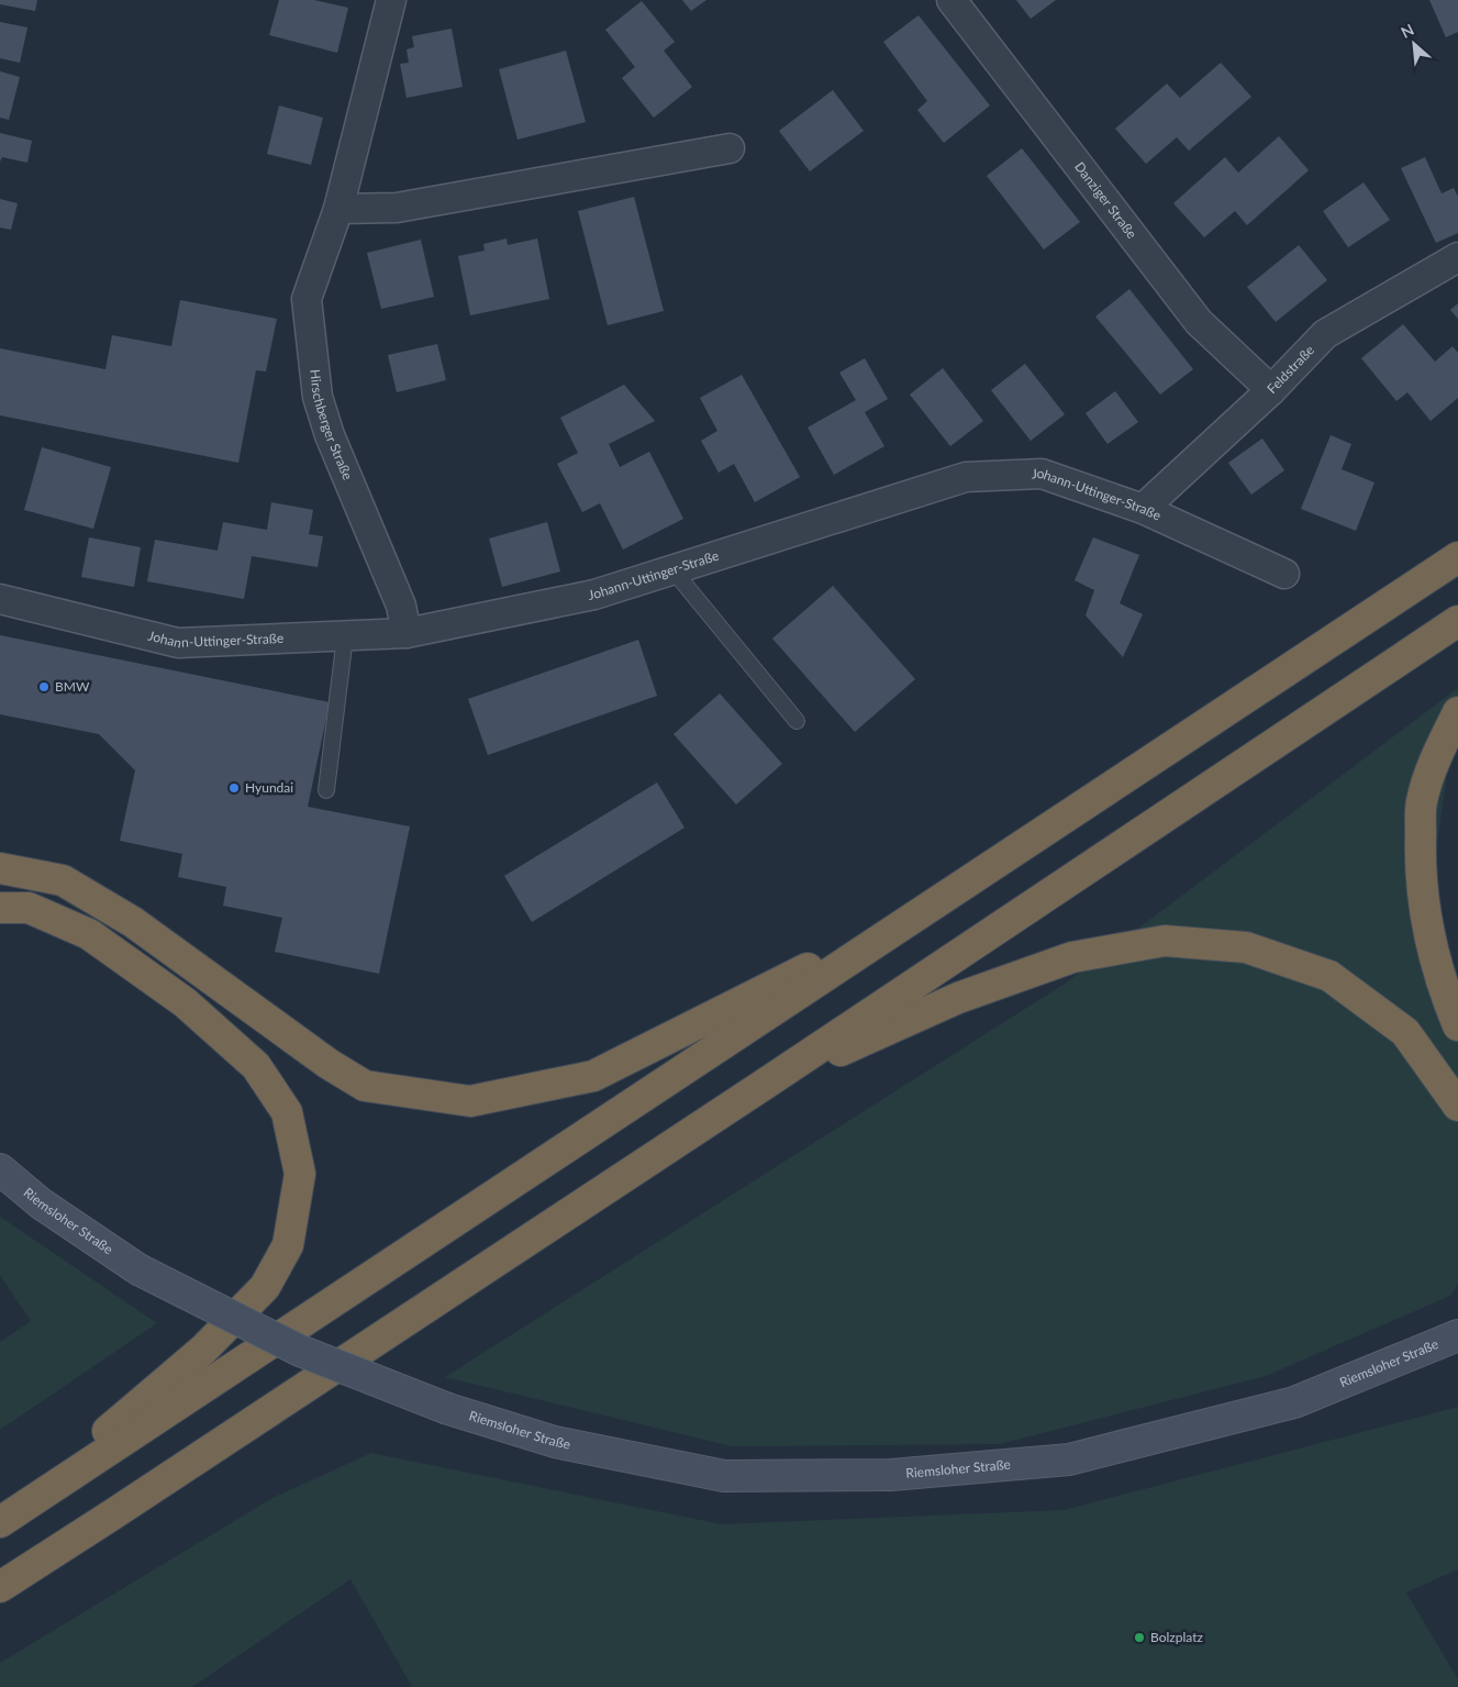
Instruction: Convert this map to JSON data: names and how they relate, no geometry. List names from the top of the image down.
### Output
{
  "streets": {
    "main road": ["Riemsloher Straße"],
    "street": [
      "Danziger Straße",
      "Feldstraße",
      "Hirschberger Straße",
      "Johann-Uttinger-Straße"
    ]
  },
  "crossings": [
    ["Danziger Straße", "Feldstraße"],
    ["Feldstraße", "Johann-Uttinger-Straße"],
    ["Hirschberger Straße", "Johann-Uttinger-Straße"]
  ],
  "places": ["BMW", "Hyundai", "Bolzplatz"],
  "north": "top left"
}
